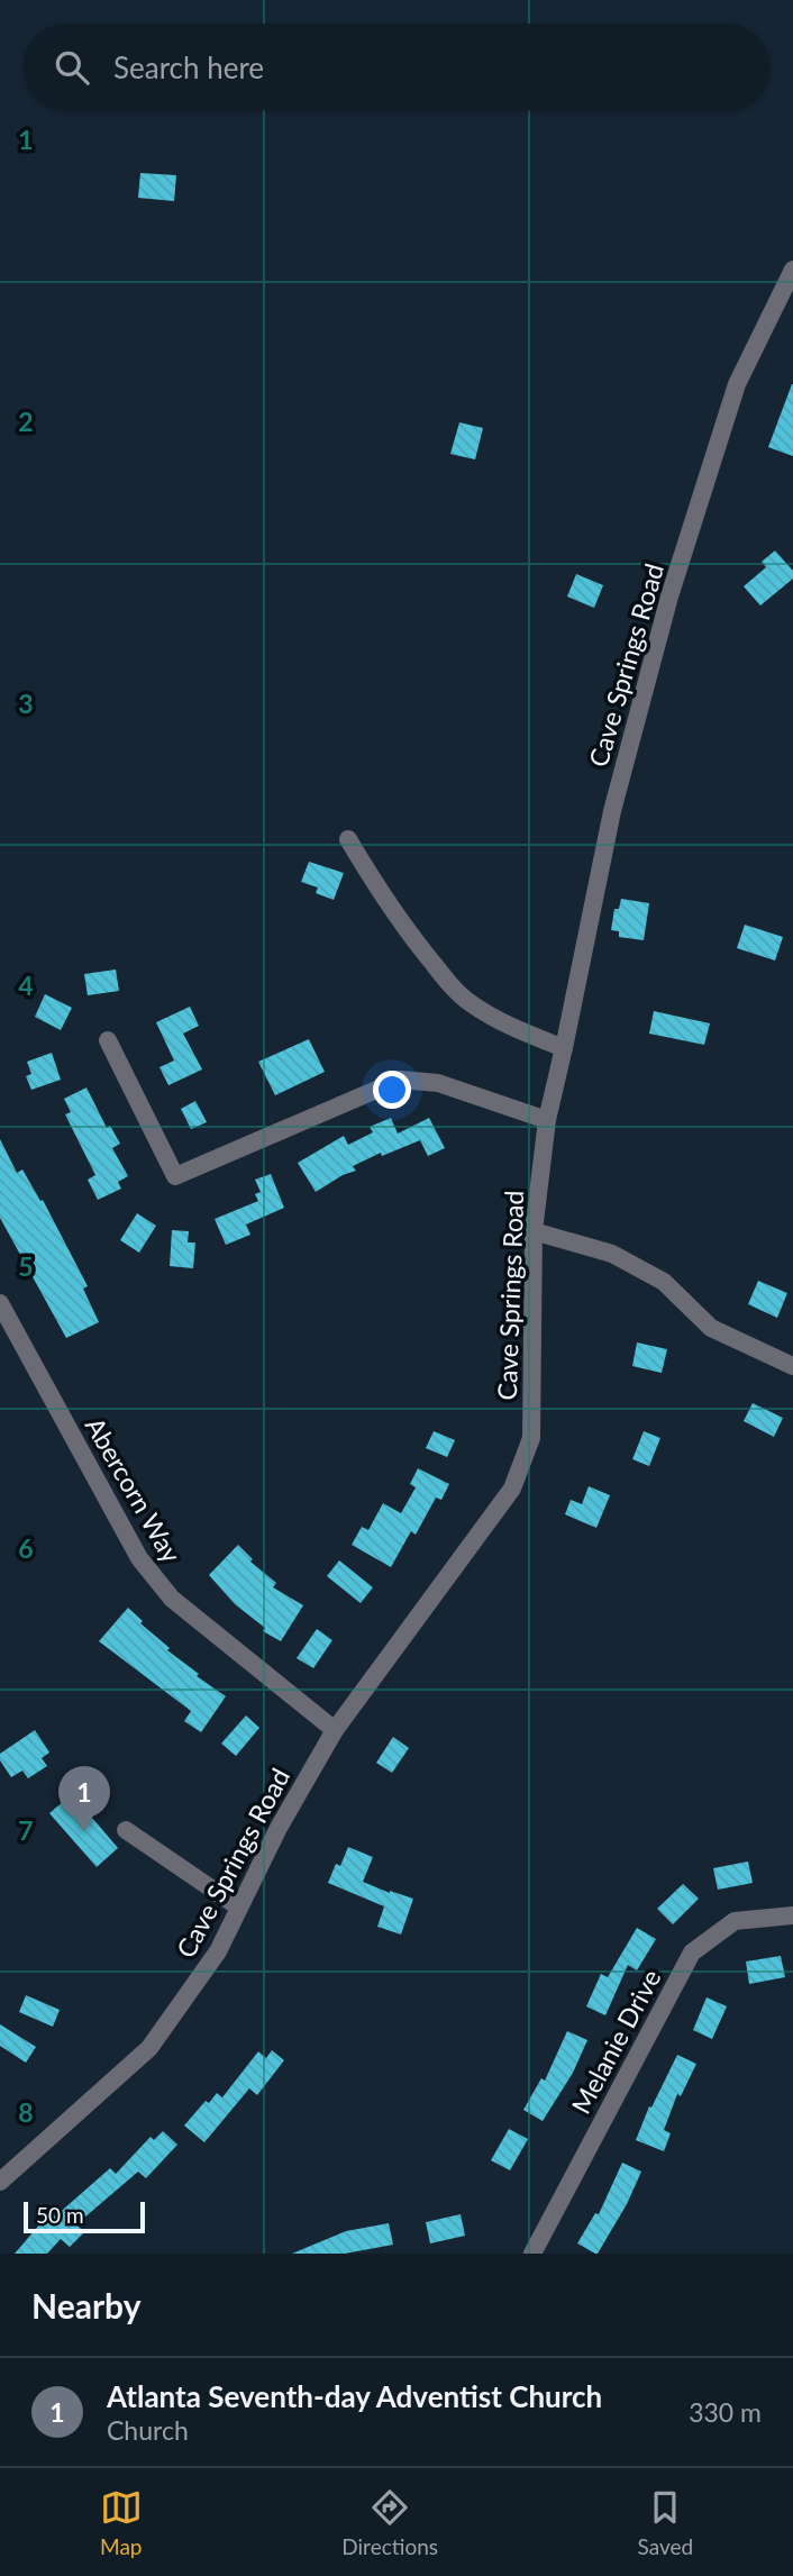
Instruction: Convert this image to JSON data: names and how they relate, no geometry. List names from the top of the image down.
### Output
{
  "streets": {
    "street": ["Cave Springs Road", "Abercorn Way", "Melanie Drive"]
  },
  "crossings": [
    ["Cave Springs Road", "Abercorn Way"]
  ],
  "scale_bar": "50 m",
  "page": {
    "search": "Search here",
    "pins": "1",
    "scale": "50 m",
    "heading": "Nearby",
    "list": [
      {
        "mark": "1",
        "name": "Atlanta Seventh-day Adventist Church",
        "note": "Church",
        "value": "330 m"
      }
    ],
    "nav": ["Map", "Directions", "Saved"]
  },
  "grid": {
    "rows": [
      "1",
      "2",
      "3",
      "4",
      "5",
      "6",
      "7",
      "8"
    ]
  }
}
